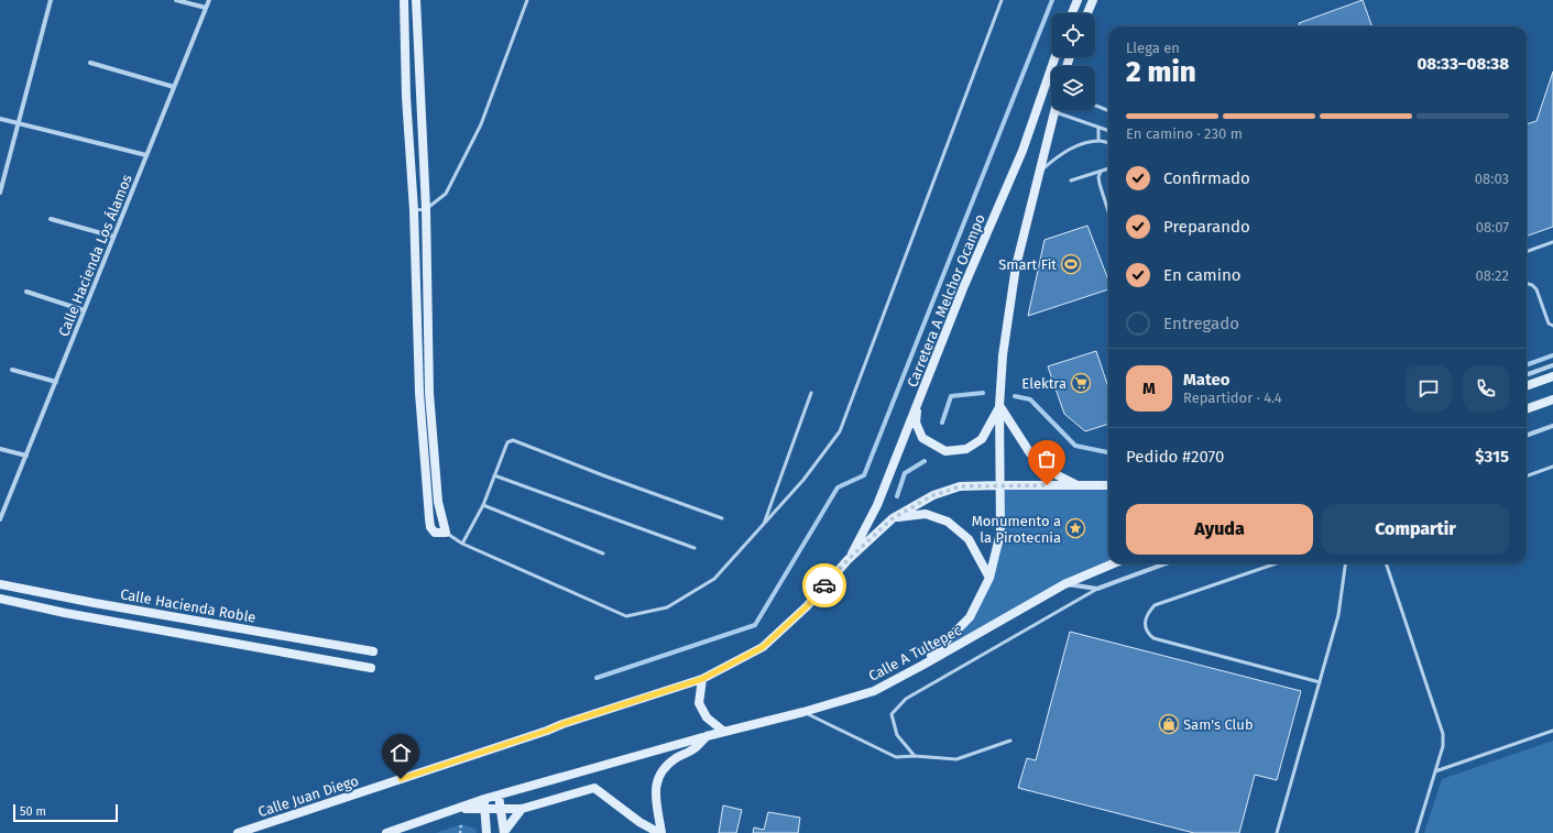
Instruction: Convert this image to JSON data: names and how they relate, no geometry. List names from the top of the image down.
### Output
{
  "streets": {
    "main road": [
      "Carretera A Melchor Ocampo",
      "Calle Hacienda Roble",
      "Calle A Tultepec",
      "Calle Juan Diego"
    ],
    "street": ["Calle Hacienda Los Álamos"]
  },
  "places": {
    "sports": ["Smart Fit"],
    "supermarket": ["Elektra"],
    "place": ["Monumento a la Pirotecnia"],
    "shop": ["Sam's Club"]
  },
  "scale_bar": "50 m",
  "page": {
    "heading": ["2 min", "Llega en", "08:33–08:38"],
    "panel": [
      "Mateo",
      "Repartidor · 4.4",
      "Pedido #2070",
      "$315"
    ],
    "bar": "En camino · 230 m",
    "list": [
      ["Confirmado", "08:03"],
      ["Preparando", "08:07"],
      ["En camino", "08:22"],
      "Entregado"
    ],
    "round": "M",
    "buttons": ["Ayuda", "Compartir"],
    "scale": "50 m"
  }
}
